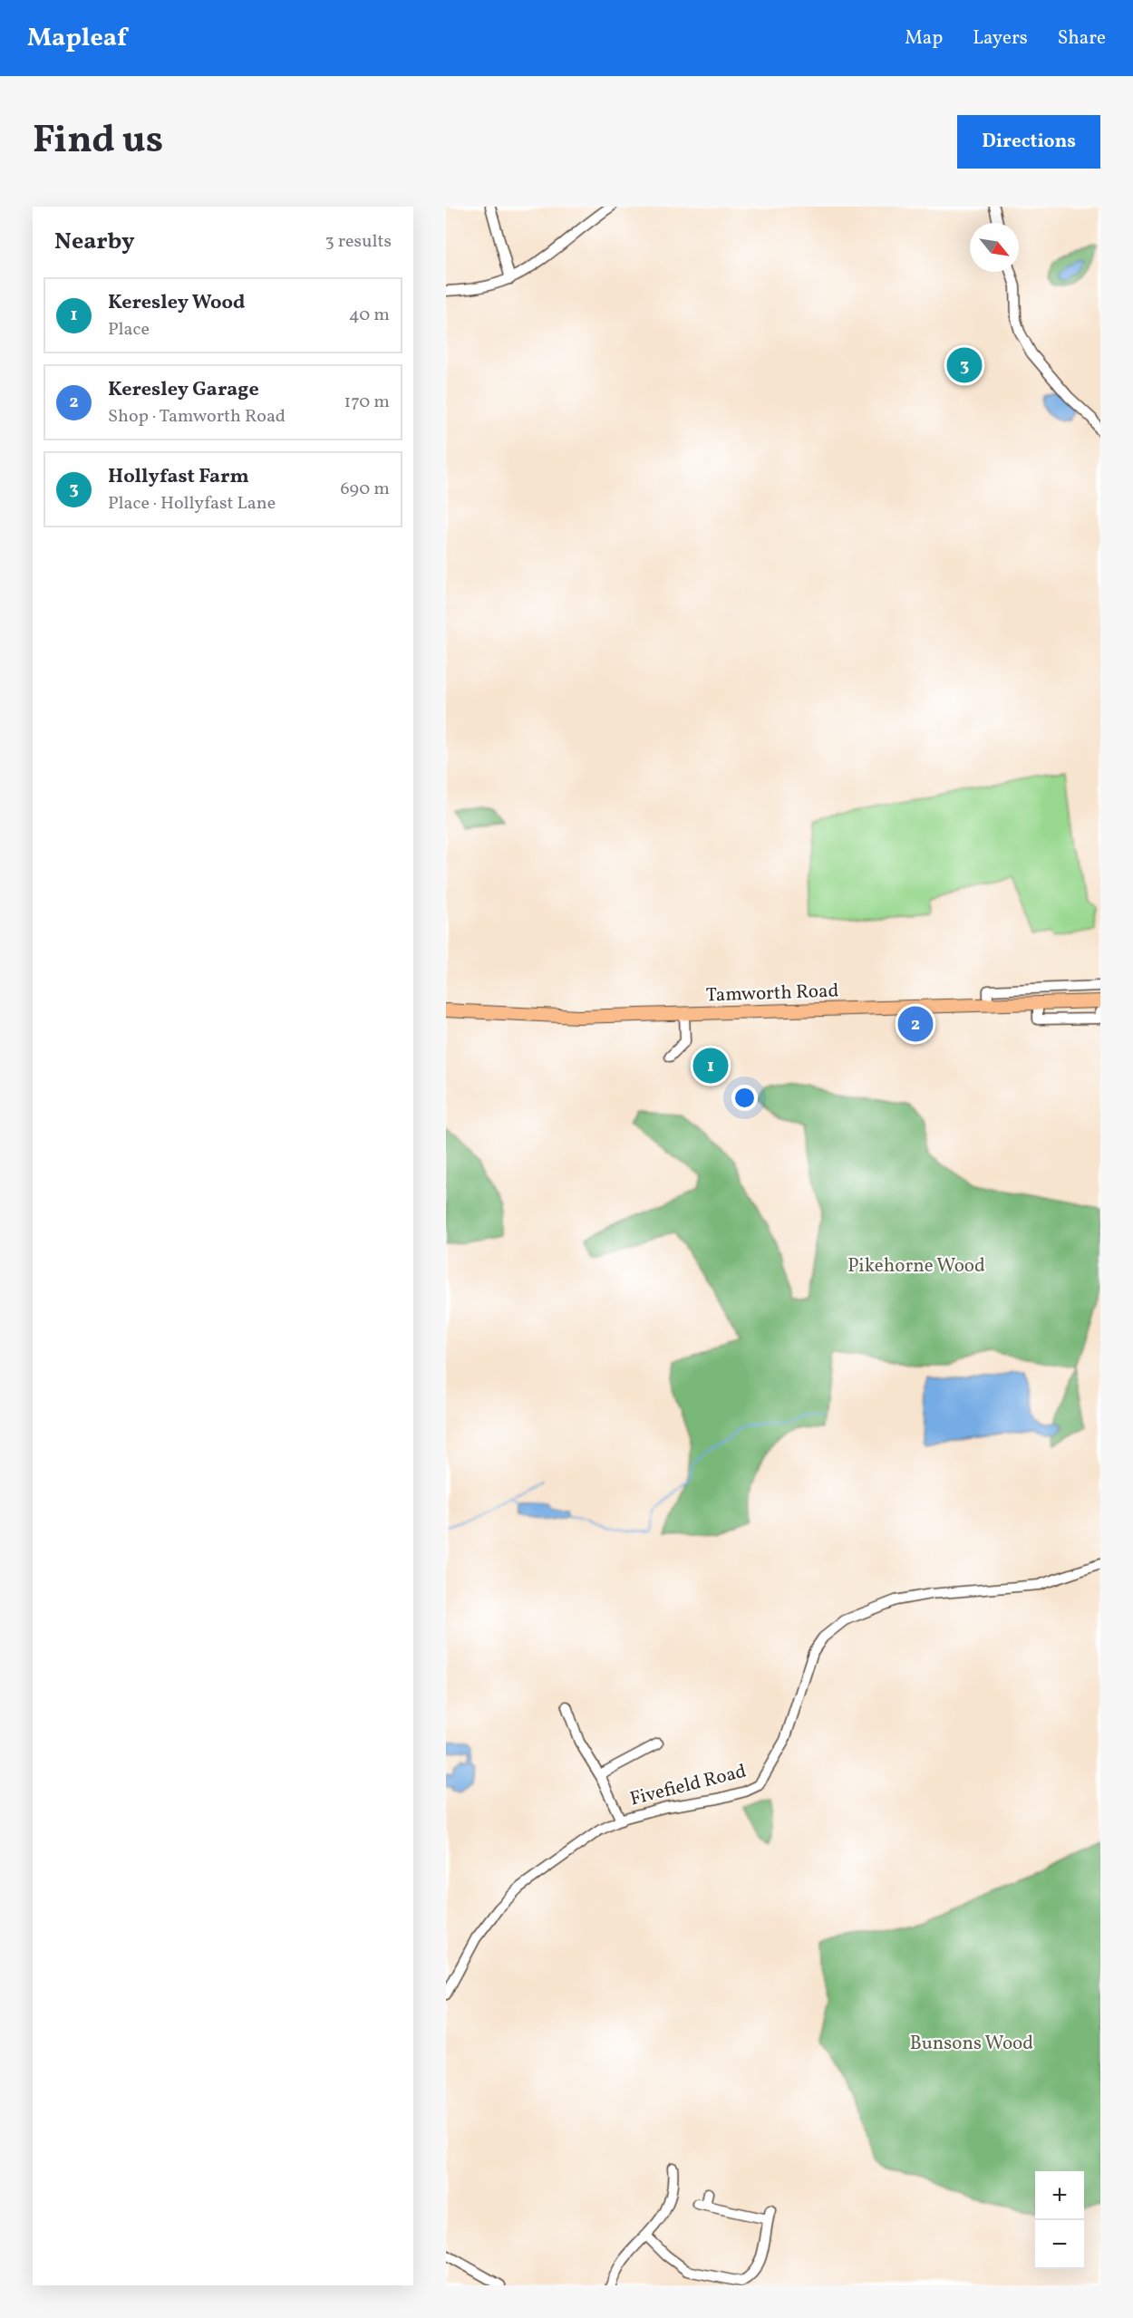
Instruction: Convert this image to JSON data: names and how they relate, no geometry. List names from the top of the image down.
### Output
{
  "streets": {
    "main road": ["Tamworth Road"],
    "street": ["Fivefield Road"]
  },
  "parks": ["Pikehorne Wood", "Bunsons Wood"],
  "north": "bottom right",
  "page": {
    "header": "Mapleaf",
    "nav": ["Map", "Layers", "Share"],
    "title": "Find us",
    "buttons": "Directions",
    "heading": ["Nearby", "3 results"],
    "list": [
      {
        "mark": "1",
        "name": "Keresley Wood",
        "note": "Place",
        "value": "40 m"
      },
      {
        "mark": "2",
        "name": "Keresley Garage",
        "note": "Shop · Tamworth Road",
        "value": "170 m"
      },
      {
        "mark": "3",
        "name": "Hollyfast Farm",
        "note": "Place · Hollyfast Lane",
        "value": "690 m"
      }
    ],
    "pins": ["3", "2", "1"],
    "map_buttons": ["+", "−"]
  }
}
